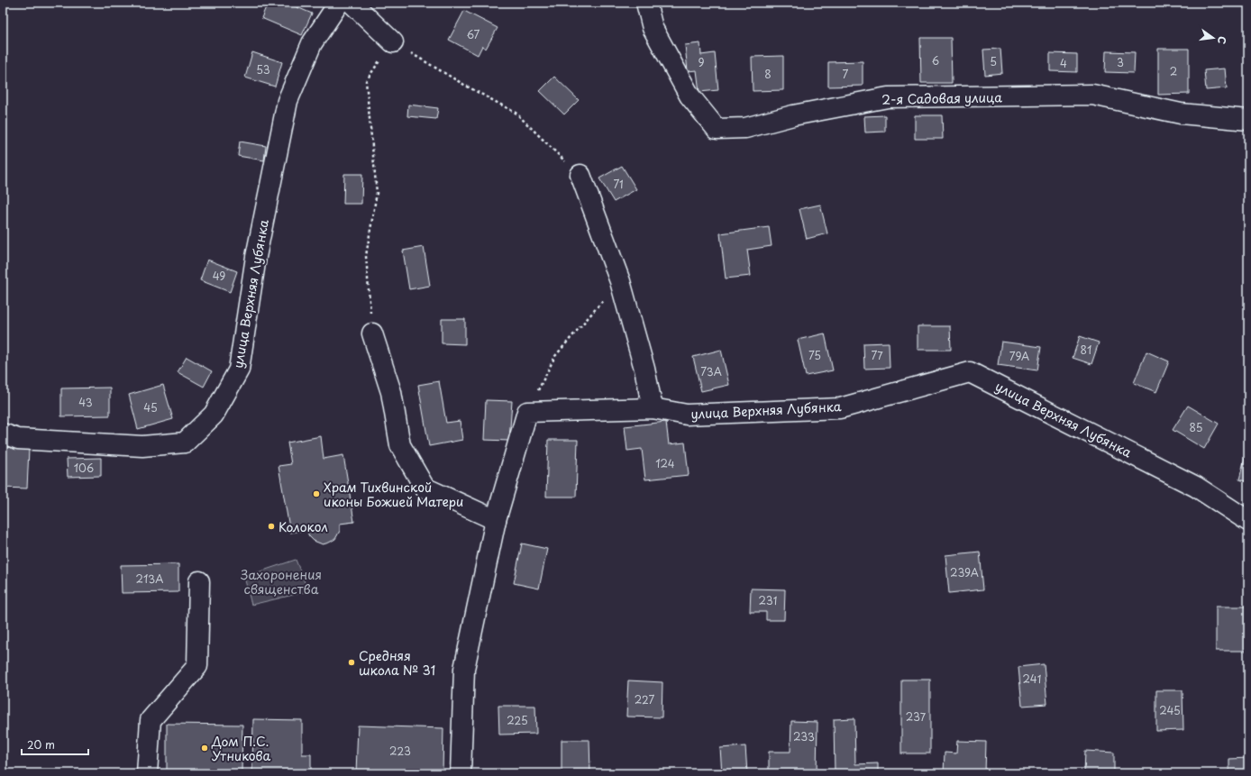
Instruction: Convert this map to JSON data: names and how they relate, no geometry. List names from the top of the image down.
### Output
{
  "streets": {
    "street": ["2-я Садовая улица", "улица Верхняя Лубянка"]
  },
  "parks": ["Захоронения священства"],
  "places": [
    "Храм Тихвинской иконы Божией Матери",
    "Колокол",
    "Средняя школа № 31",
    "Дом П.С. Утникова"
  ],
  "house_numbers": [
    "67",
    "6",
    "5",
    "9",
    "3",
    "4",
    "53",
    "2",
    "8",
    "7",
    "71",
    "49",
    "81",
    "75",
    "77",
    "79А",
    "73А",
    "43",
    "45",
    "85",
    "124",
    "106",
    "239А",
    "213А",
    "231",
    "241",
    "227",
    "245",
    "237",
    "225",
    "233",
    "223"
  ],
  "scale_bar": "20 m",
  "north": "right"
}
